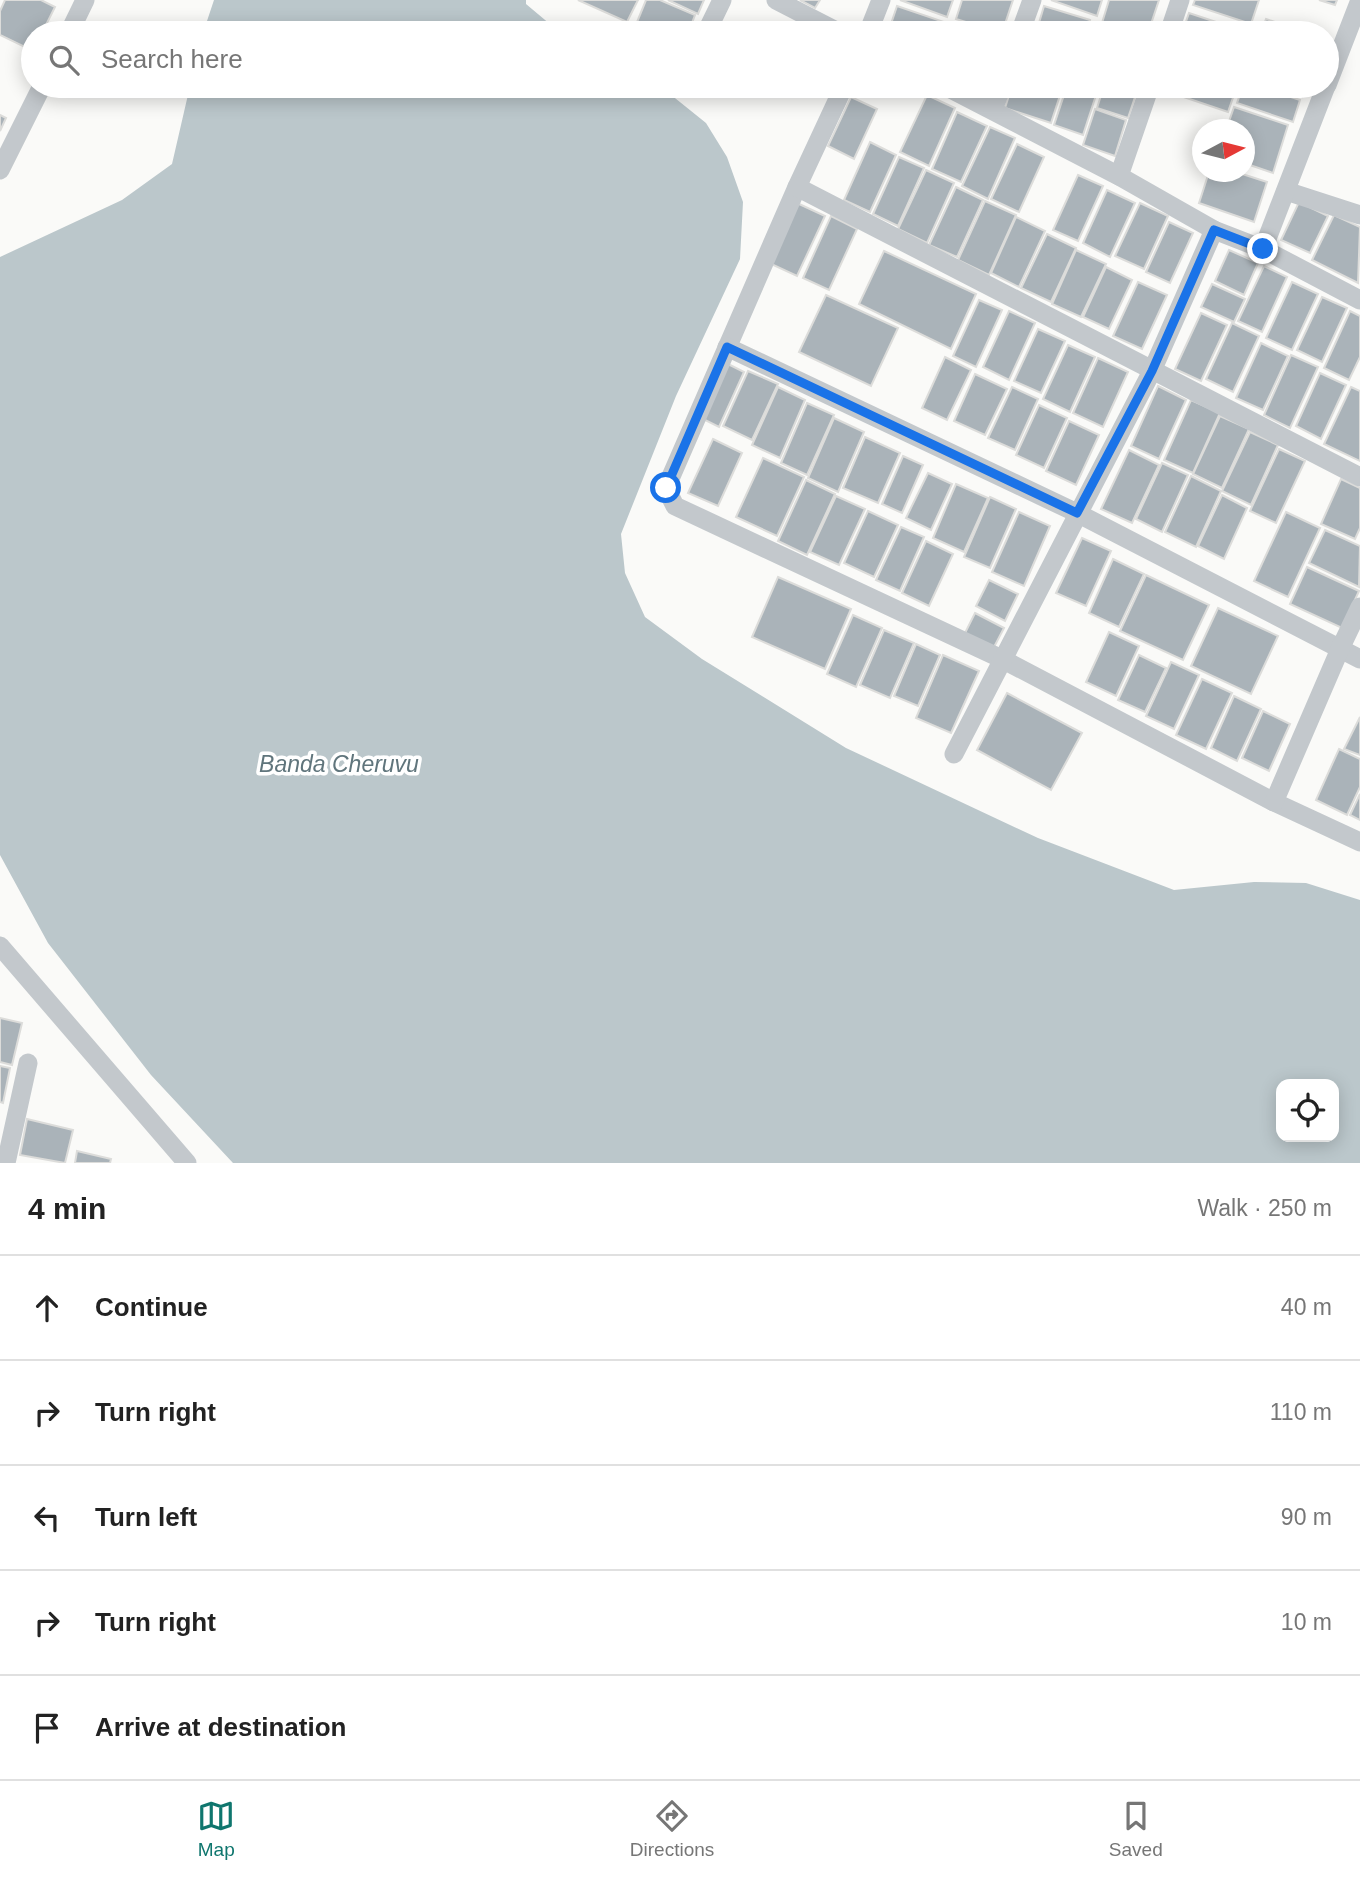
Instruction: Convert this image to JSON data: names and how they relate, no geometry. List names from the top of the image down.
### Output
{
  "water": ["Banda Cheruvu"],
  "north": "right",
  "page": {
    "search": "Search here",
    "heading": ["4 min", "Walk · 250 m"],
    "list": [
      ["Continue", "40 m"],
      ["Turn right", "110 m"],
      ["Turn left", "90 m"],
      ["Turn right", "10 m"],
      "Arrive at destination"
    ],
    "nav": ["Map", "Directions", "Saved"]
  }
}
